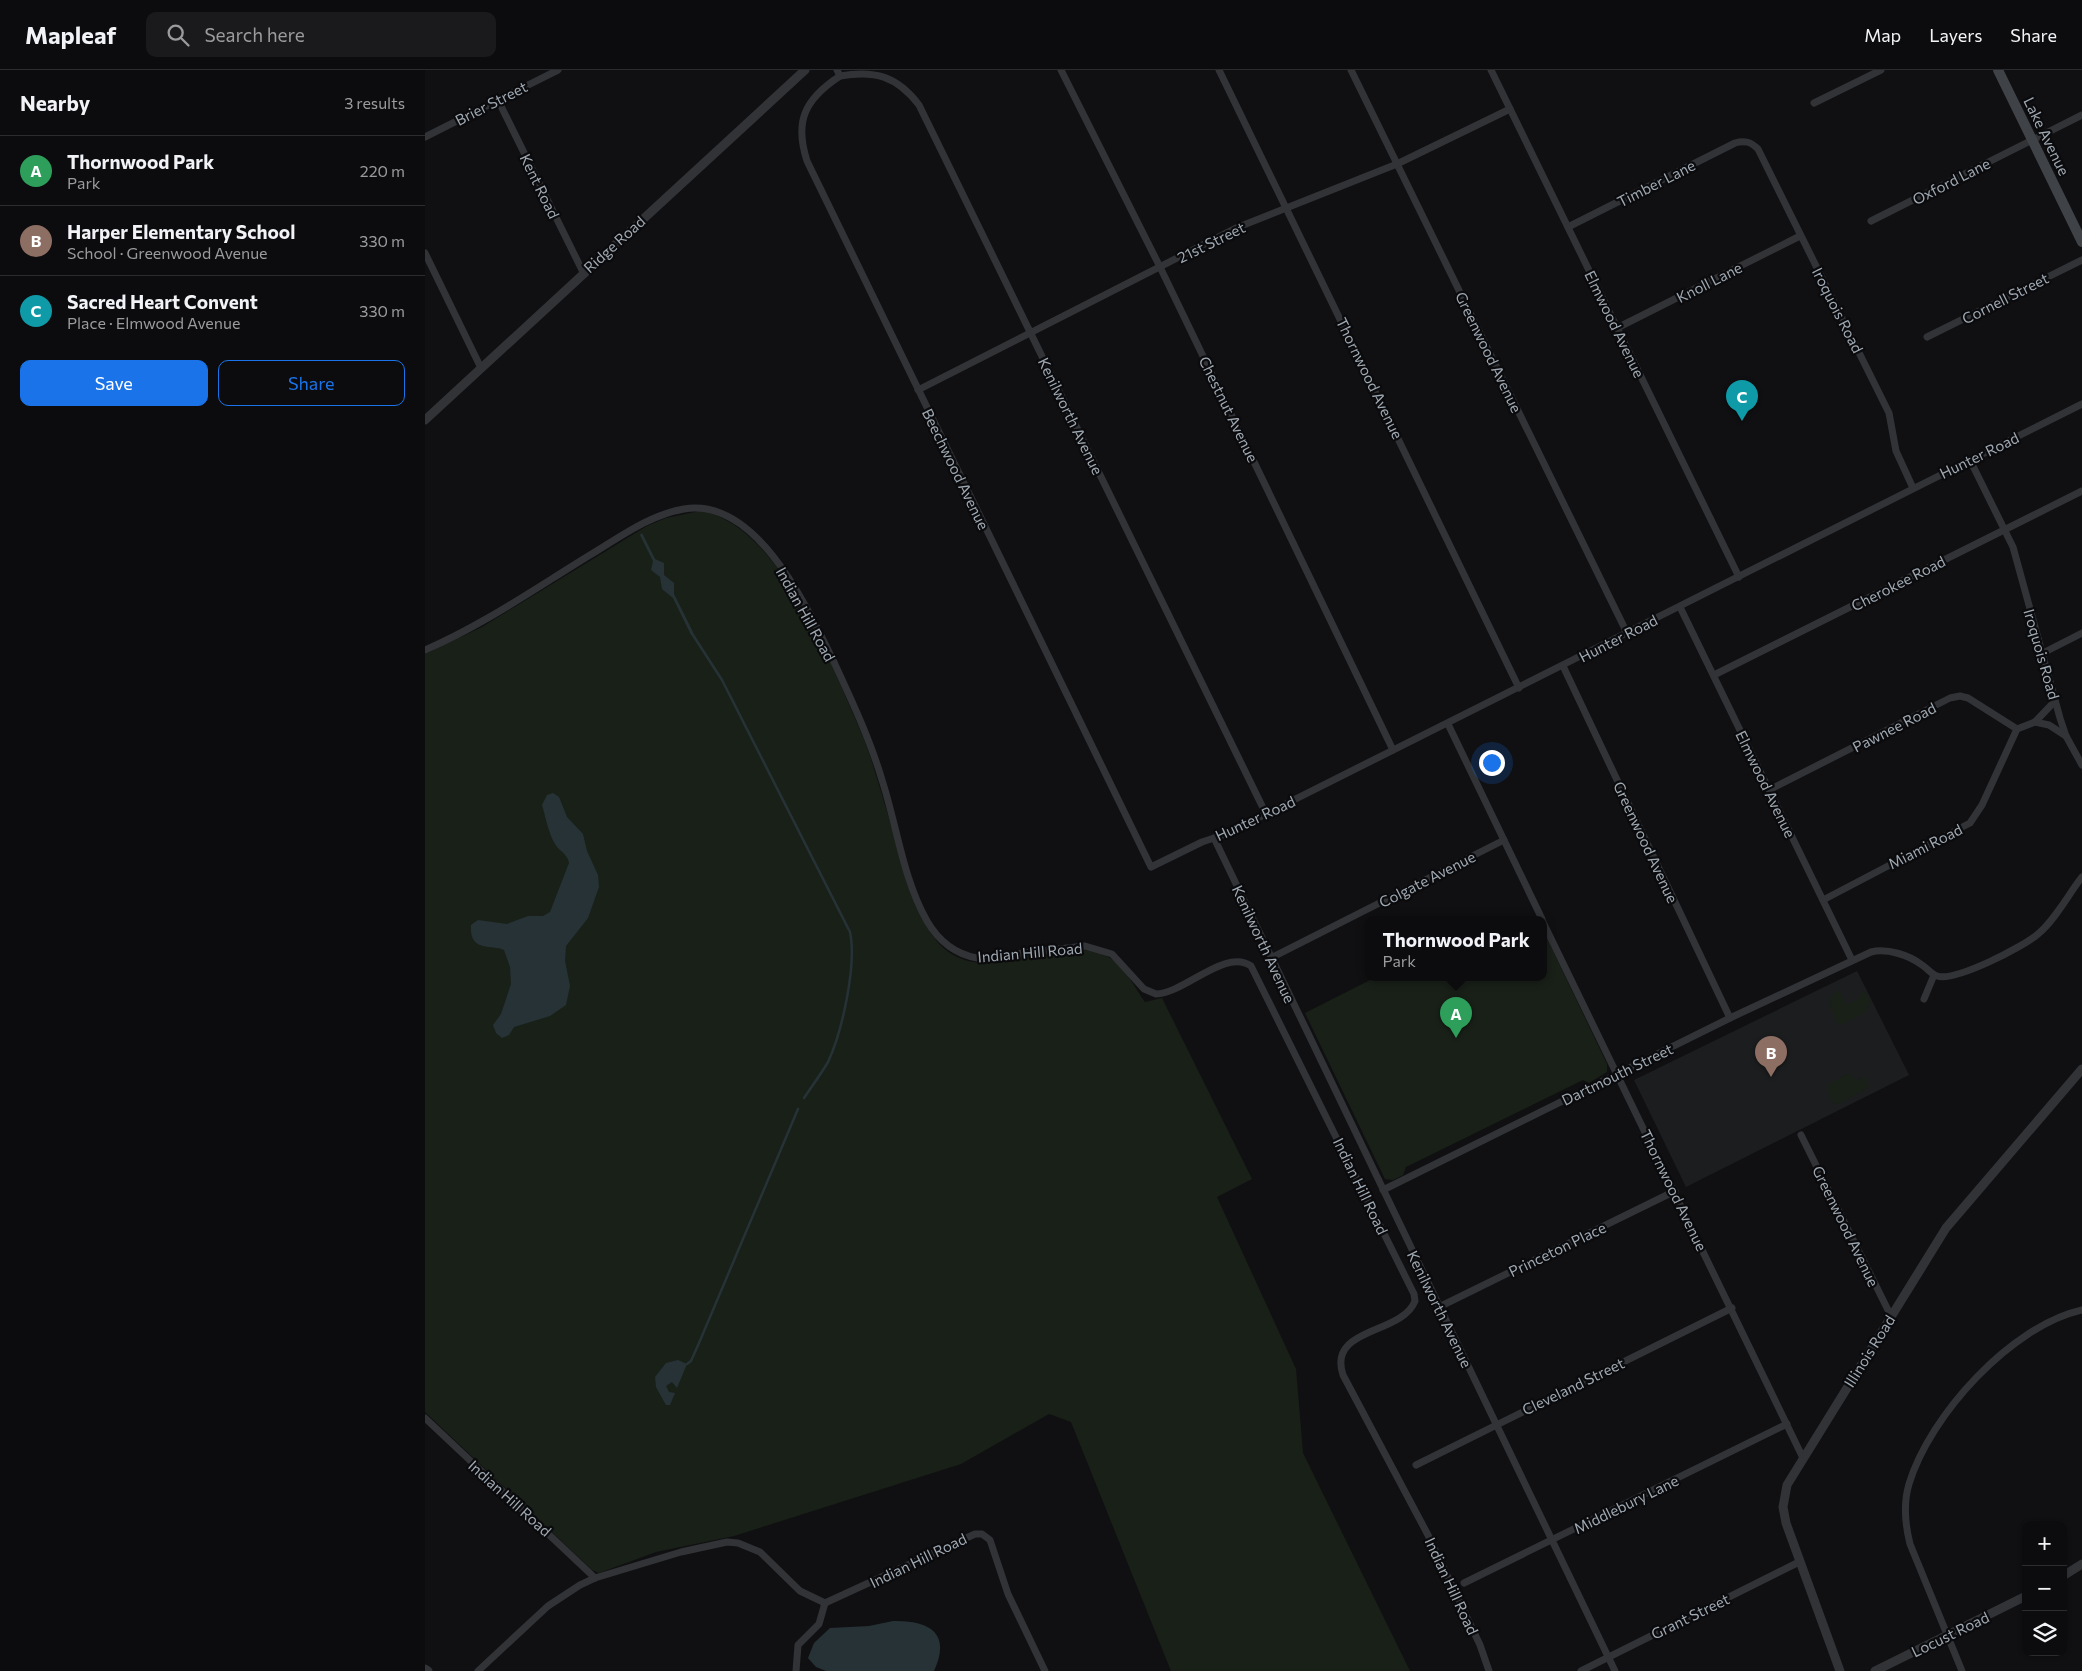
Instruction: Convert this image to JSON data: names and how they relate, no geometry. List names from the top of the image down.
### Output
{
  "streets": {
    "main road": ["Lake Avenue"],
    "street": [
      "Brier Street",
      "Oxford Lane",
      "Timber Lane",
      "Kent Road",
      "21st Street",
      "Ridge Road",
      "Knoll Lane",
      "Cornell Street",
      "Iroquois Road",
      "Elmwood Avenue",
      "Greenwood Avenue",
      "Thornwood Avenue",
      "Chestnut Avenue",
      "Kenilworth Avenue",
      "Hunter Road",
      "Beechwood Avenue",
      "Cherokee Road",
      "Indian Hill Road",
      "Pawnee Road",
      "Miami Road",
      "Colgate Avenue",
      "Dartmouth Street",
      "Princeton Place",
      "Illinois Road",
      "Cleveland Street",
      "Middlebury Lane",
      "Grant Street",
      "Locust Road"
    ]
  },
  "crossings": [
    ["Brier Street", "Kent Road"],
    ["Lake Avenue", "Oxford Lane"],
    ["Timber Lane", "Iroquois Road"],
    ["Timber Lane", "Elmwood Avenue"],
    ["Kent Road", "Ridge Road"],
    ["21st Street", "Elmwood Avenue"],
    ["21st Street", "Greenwood Avenue"],
    ["21st Street", "Thornwood Avenue"],
    ["21st Street", "Chestnut Avenue"],
    ["21st Street", "Kenilworth Avenue"],
    ["21st Street", "Beechwood Avenue"],
    ["Knoll Lane", "Iroquois Road"],
    ["Knoll Lane", "Elmwood Avenue"],
    ["Iroquois Road", "Hunter Road"],
    ["Iroquois Road", "Cherokee Road"],
    ["Elmwood Avenue", "Hunter Road"],
    ["Elmwood Avenue", "Cherokee Road"],
    ["Elmwood Avenue", "Pawnee Road"],
    ["Elmwood Avenue", "Miami Road"],
    ["Elmwood Avenue", "Dartmouth Street"],
    ["Greenwood Avenue", "Hunter Road"],
    ["Greenwood Avenue", "Dartmouth Street"],
    ["Greenwood Avenue", "Illinois Road"],
    ["Thornwood Avenue", "Hunter Road"],
    ["Thornwood Avenue", "Colgate Avenue"],
    ["Thornwood Avenue", "Dartmouth Street"],
    ["Thornwood Avenue", "Princeton Place"],
    ["Thornwood Avenue", "Illinois Road"],
    ["Thornwood Avenue", "Cleveland Street"],
    ["Thornwood Avenue", "Middlebury Lane"],
    ["Chestnut Avenue", "Hunter Road"],
    ["Kenilworth Avenue", "Hunter Road"],
    ["Kenilworth Avenue", "Beechwood Avenue"],
    ["Kenilworth Avenue", "Colgate Avenue"],
    ["Kenilworth Avenue", "Dartmouth Street"],
    ["Kenilworth Avenue", "Princeton Place"],
    ["Kenilworth Avenue", "Cleveland Street"],
    ["Kenilworth Avenue", "Middlebury Lane"],
    ["Kenilworth Avenue", "Grant Street"],
    ["Hunter Road", "Beechwood Avenue"],
    ["Pawnee Road", "Miami Road"],
    ["Illinois Road", "Grant Street"]
  ],
  "page": {
    "header": "Mapleaf",
    "search": "Search here",
    "nav": ["Map", "Layers", "Share"],
    "heading": ["Nearby", "3 results"],
    "list": [
      {
        "mark": "A",
        "name": "Thornwood Park",
        "note": "Park",
        "value": "220 m"
      },
      {
        "mark": "B",
        "name": "Harper Elementary School",
        "note": "School · Greenwood Avenue",
        "value": "330 m"
      },
      {
        "mark": "C",
        "name": "Sacred Heart Convent",
        "note": "Place · Elmwood Avenue",
        "value": "330 m"
      }
    ],
    "buttons": ["Save", "Share"],
    "pins": ["C", "A", "B"],
    "popup": ["Thornwood Park", "Park"],
    "map_buttons": ["+", "−"]
  }
}
